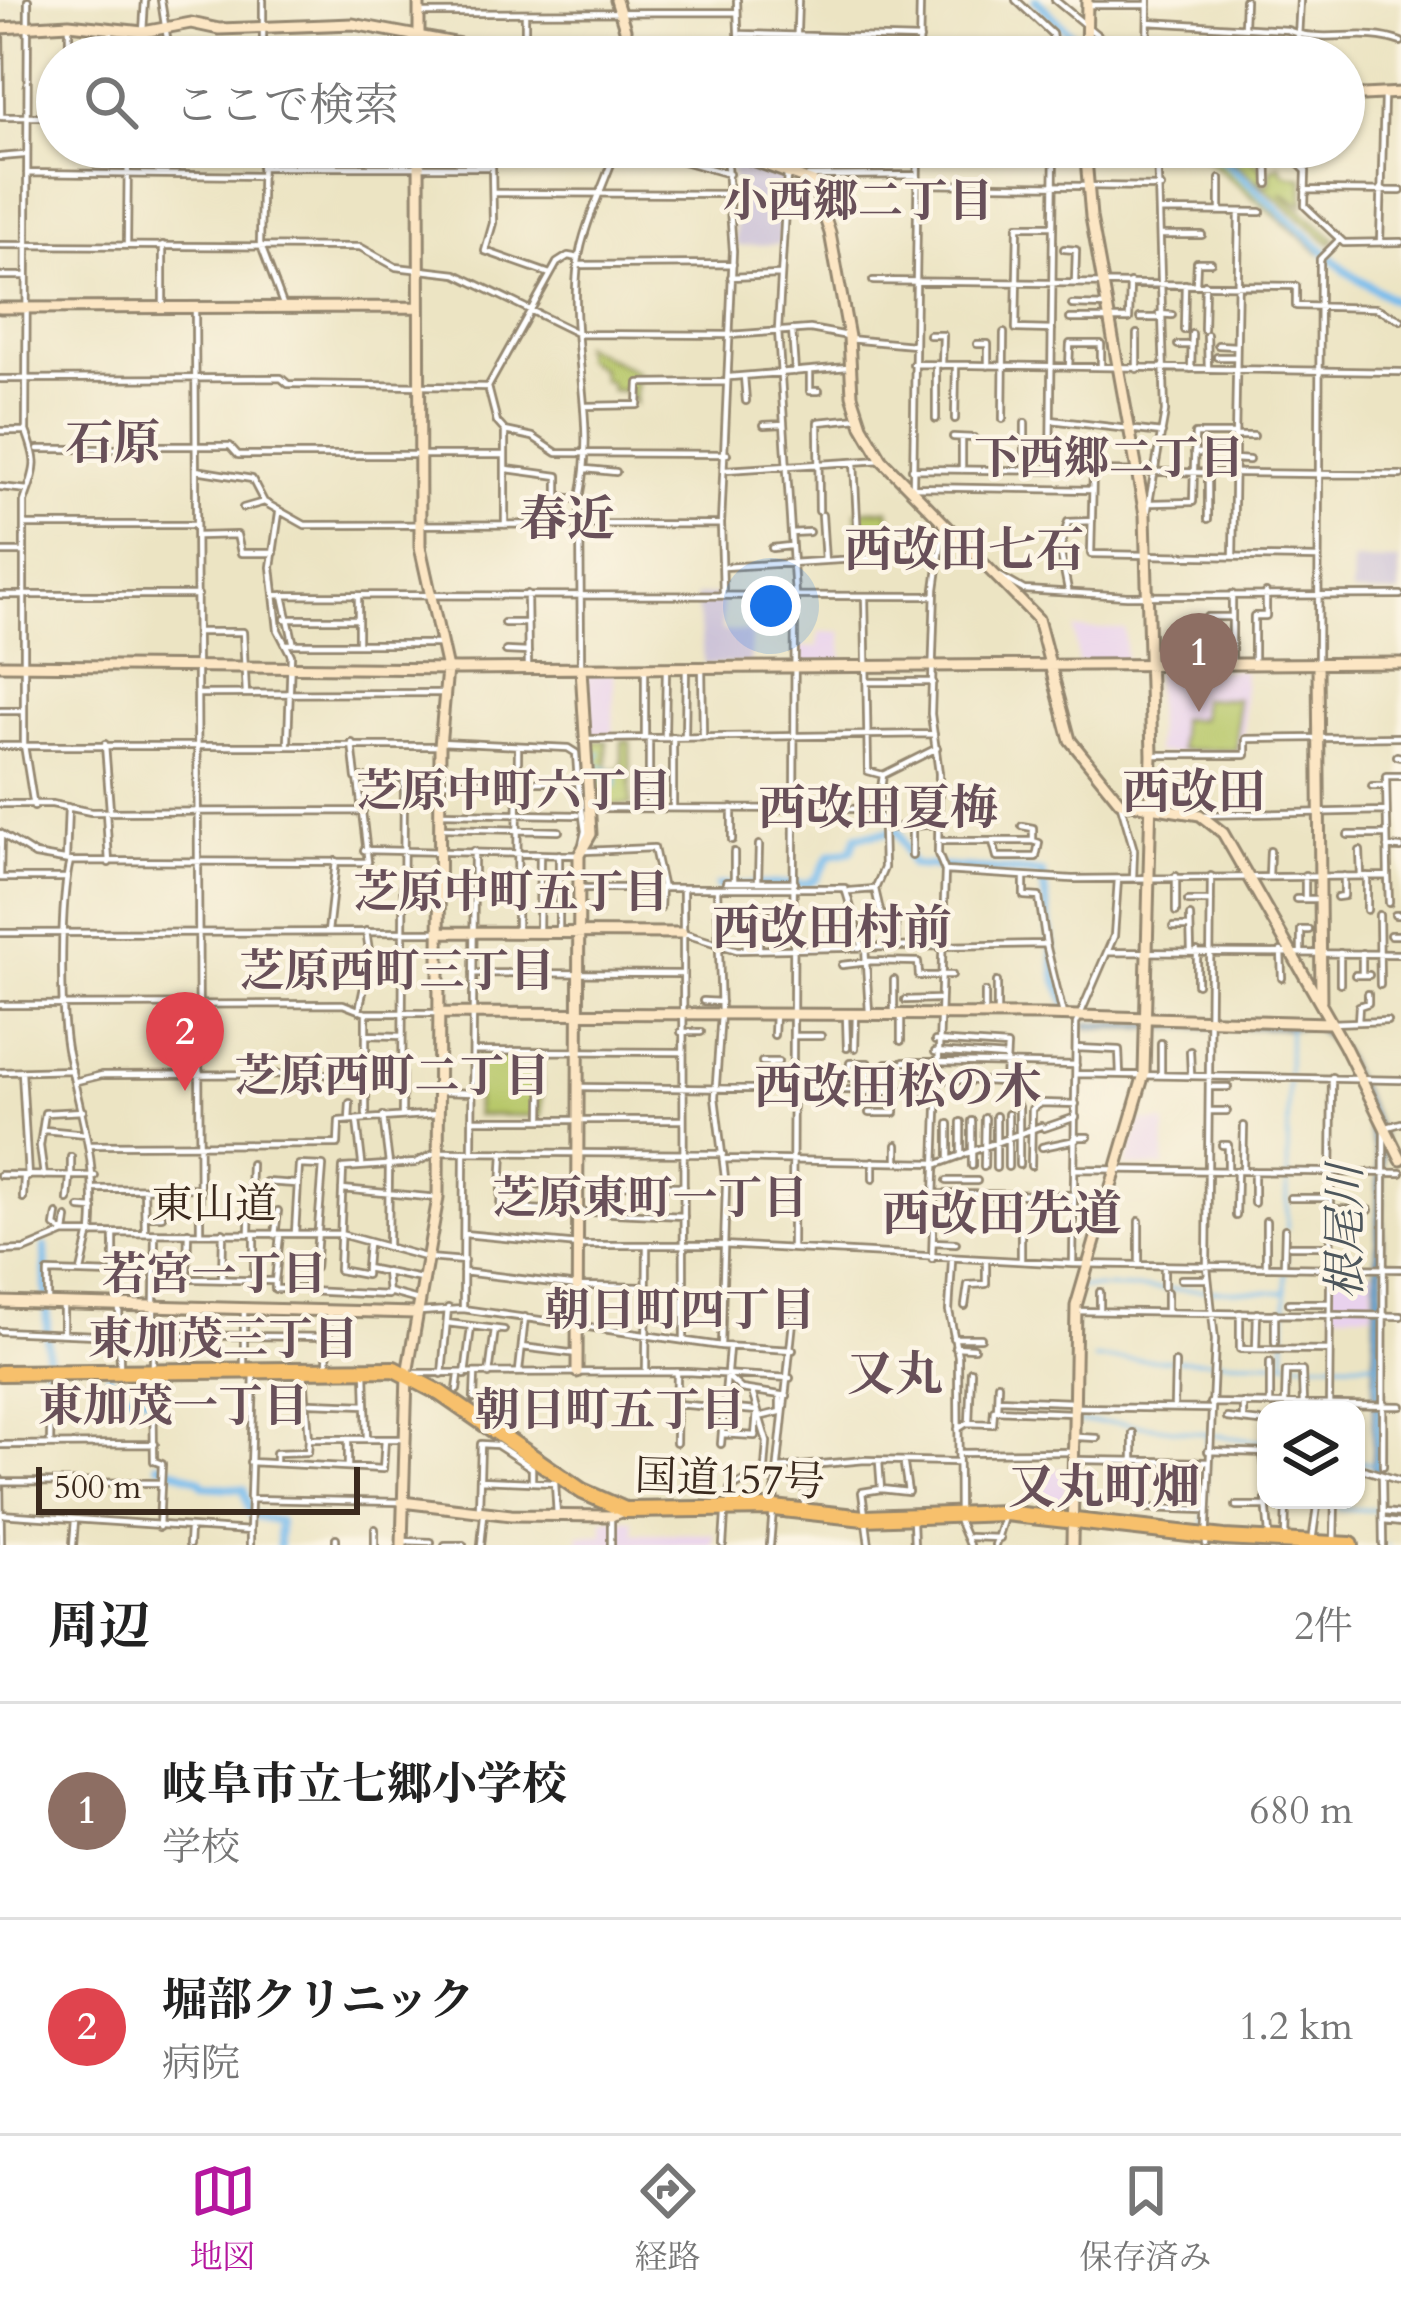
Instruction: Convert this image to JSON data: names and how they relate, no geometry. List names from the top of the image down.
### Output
{
  "streets": {
    "highway": ["国道157号"],
    "street": ["東山道"]
  },
  "districts": [
    "小西郷二丁目",
    "石原",
    "下西郷二丁目",
    "春近",
    "西改田七石",
    "芝原中町六丁目",
    "西改田",
    "西改田夏梅",
    "芝原中町五丁目",
    "西改田村前",
    "芝原西町三丁目",
    "芝原西町二丁目",
    "西改田松の木",
    "芝原東町一丁目",
    "西改田先道",
    "若宮一丁目",
    "朝日町四丁目",
    "東加茂三丁目",
    "又丸",
    "東加茂一丁目",
    "朝日町五丁目",
    "又丸町畑"
  ],
  "water": ["根尾川"],
  "scale_bar": "500 m",
  "page": {
    "search": "ここで検索",
    "pins": ["1", "2"],
    "scale": "500 m",
    "heading": ["周辺", "2件"],
    "list": [
      {
        "mark": "1",
        "name": "岐阜市立七郷小学校",
        "note": "学校",
        "value": "680 m"
      },
      {
        "mark": "2",
        "name": "堀部クリニック",
        "note": "病院",
        "value": "1.2 km"
      }
    ],
    "nav": ["地図", "経路", "保存済み"]
  }
}
